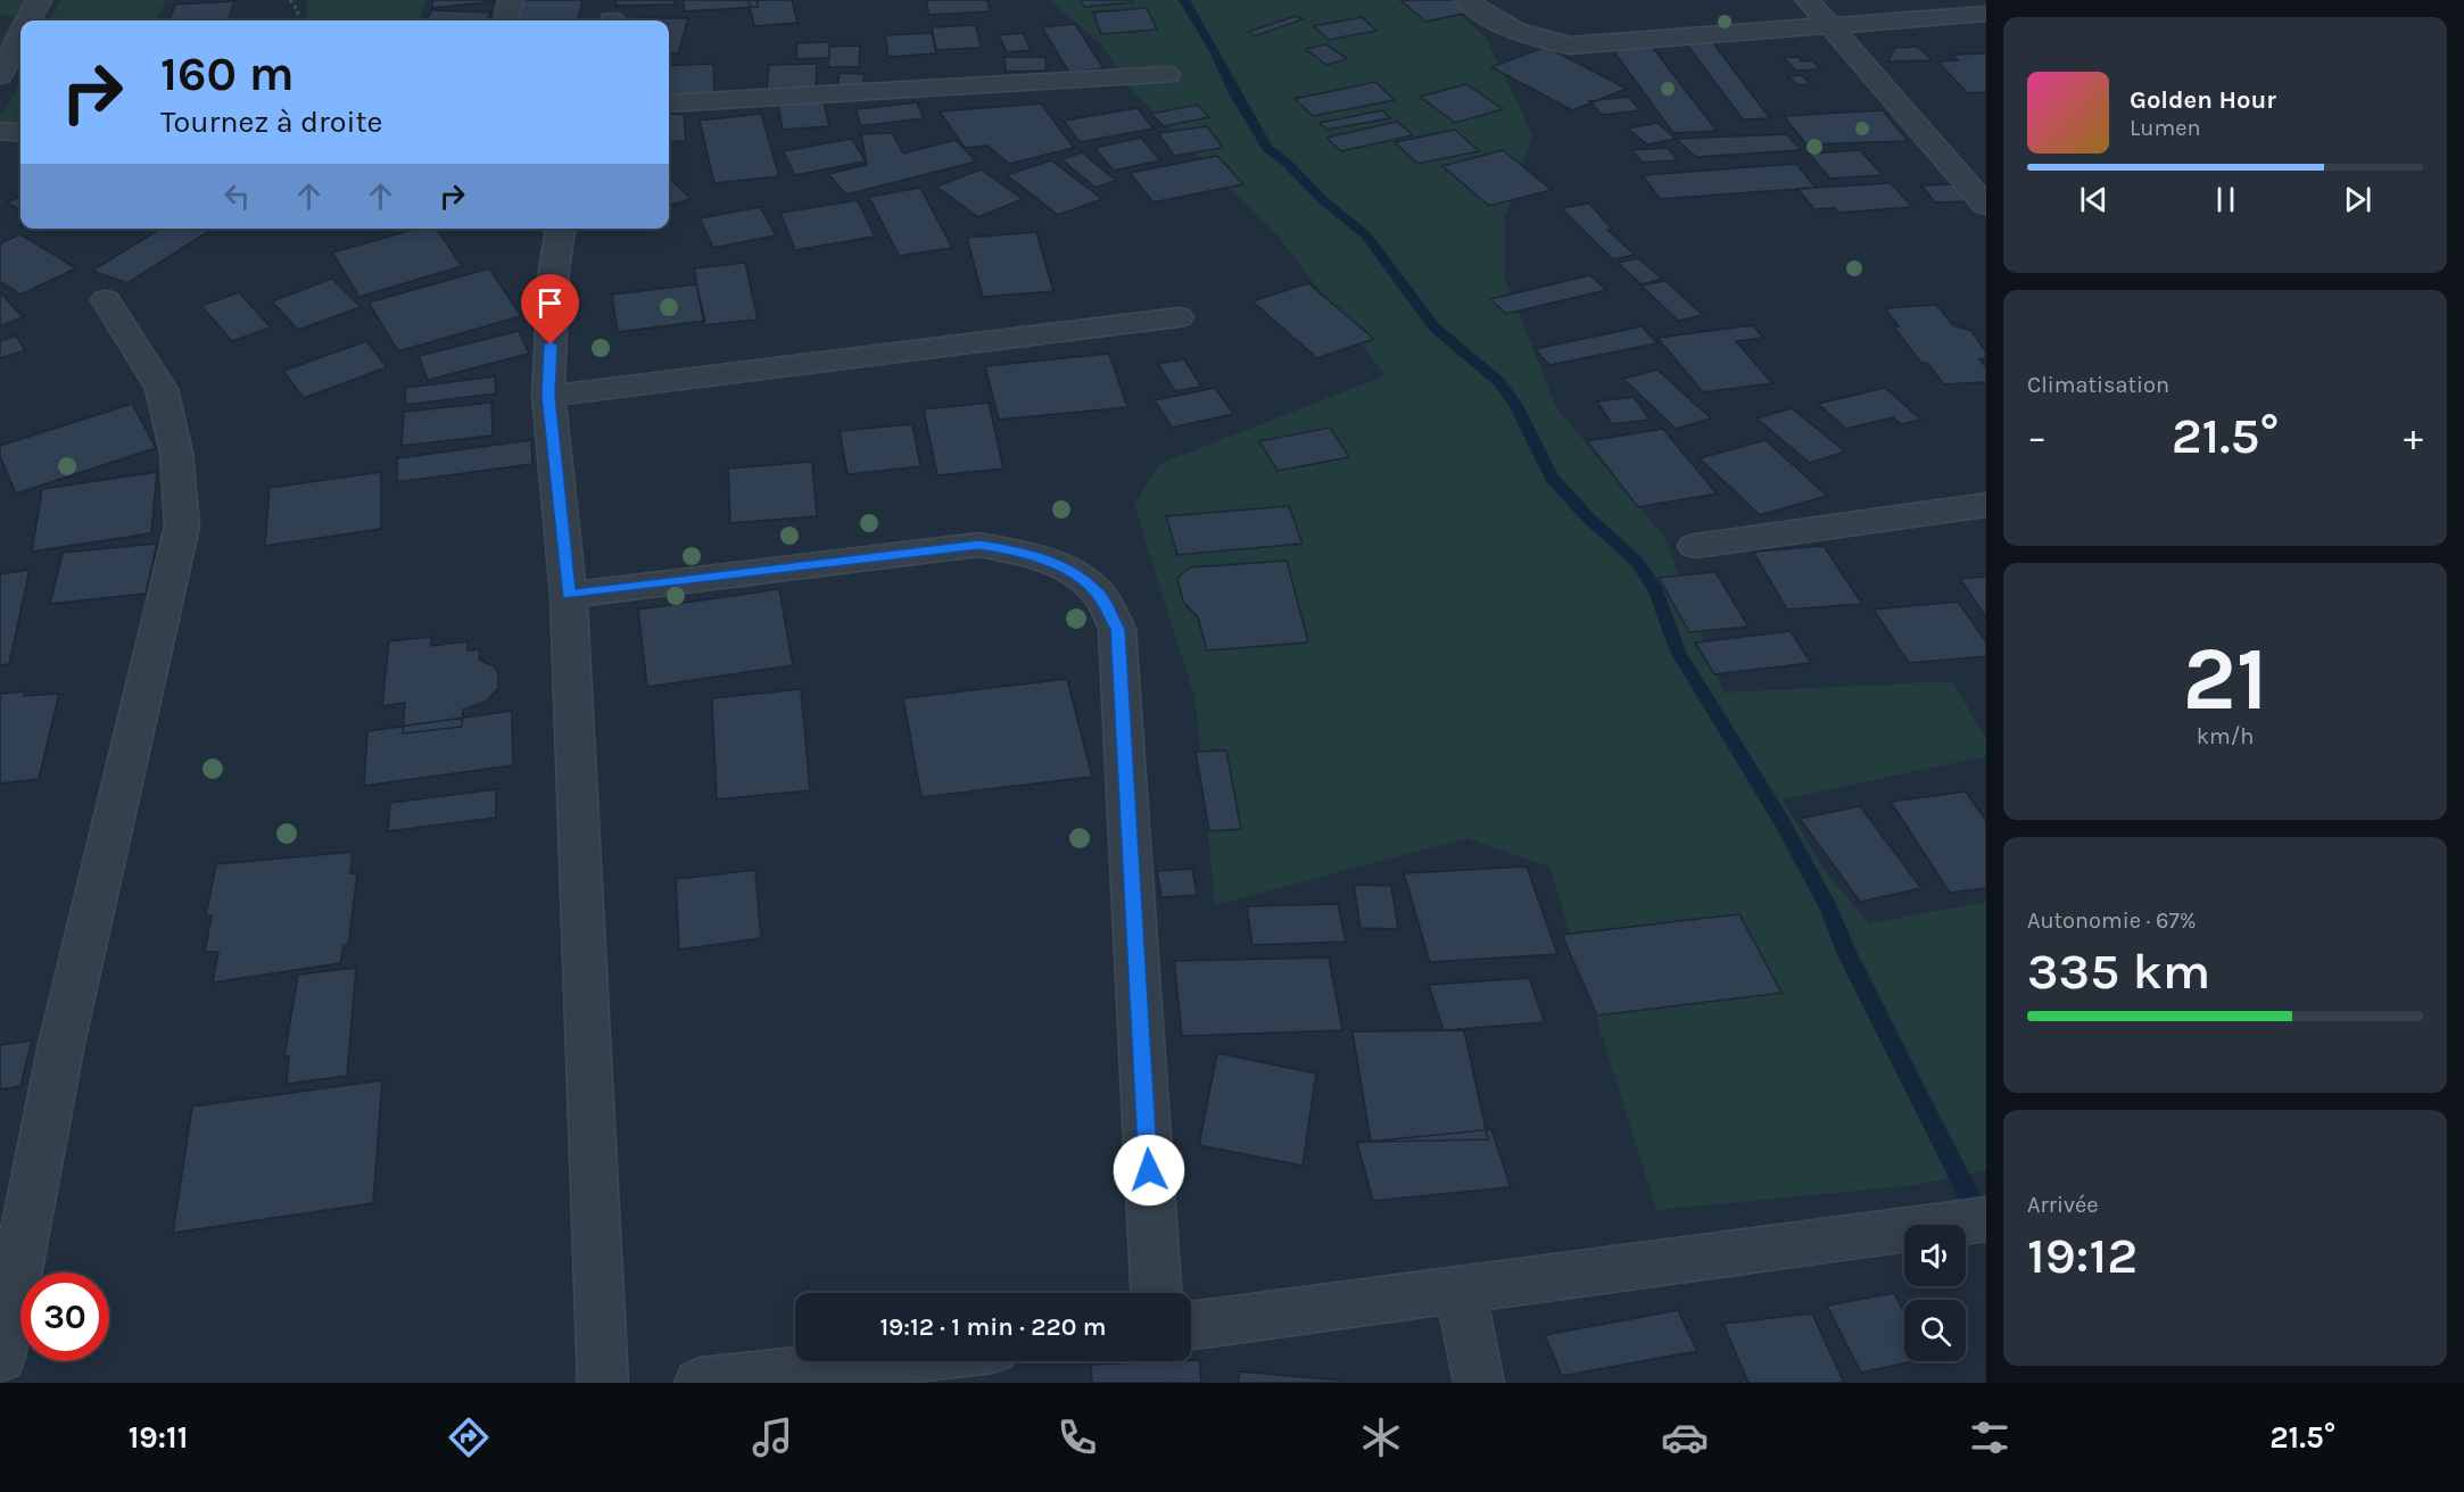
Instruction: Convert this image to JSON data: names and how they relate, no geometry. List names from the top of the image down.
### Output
{
  "page": {
    "turn": ["160 m", "Tournez à droite"],
    "song": ["Golden Hour", "Lumen"],
    "tile": [
      "Climatisation",
      ["21", "km/h"],
      ["Autonomie · 67%", "335 km"],
      ["Arrivée", "19:12"]
    ],
    "heat": ["−", "21.5°", "+"],
    "limit": "30",
    "trip": "19:12 · 1 min · 220 m",
    "tabs": ["19:11", "21.5°"]
  }
}
